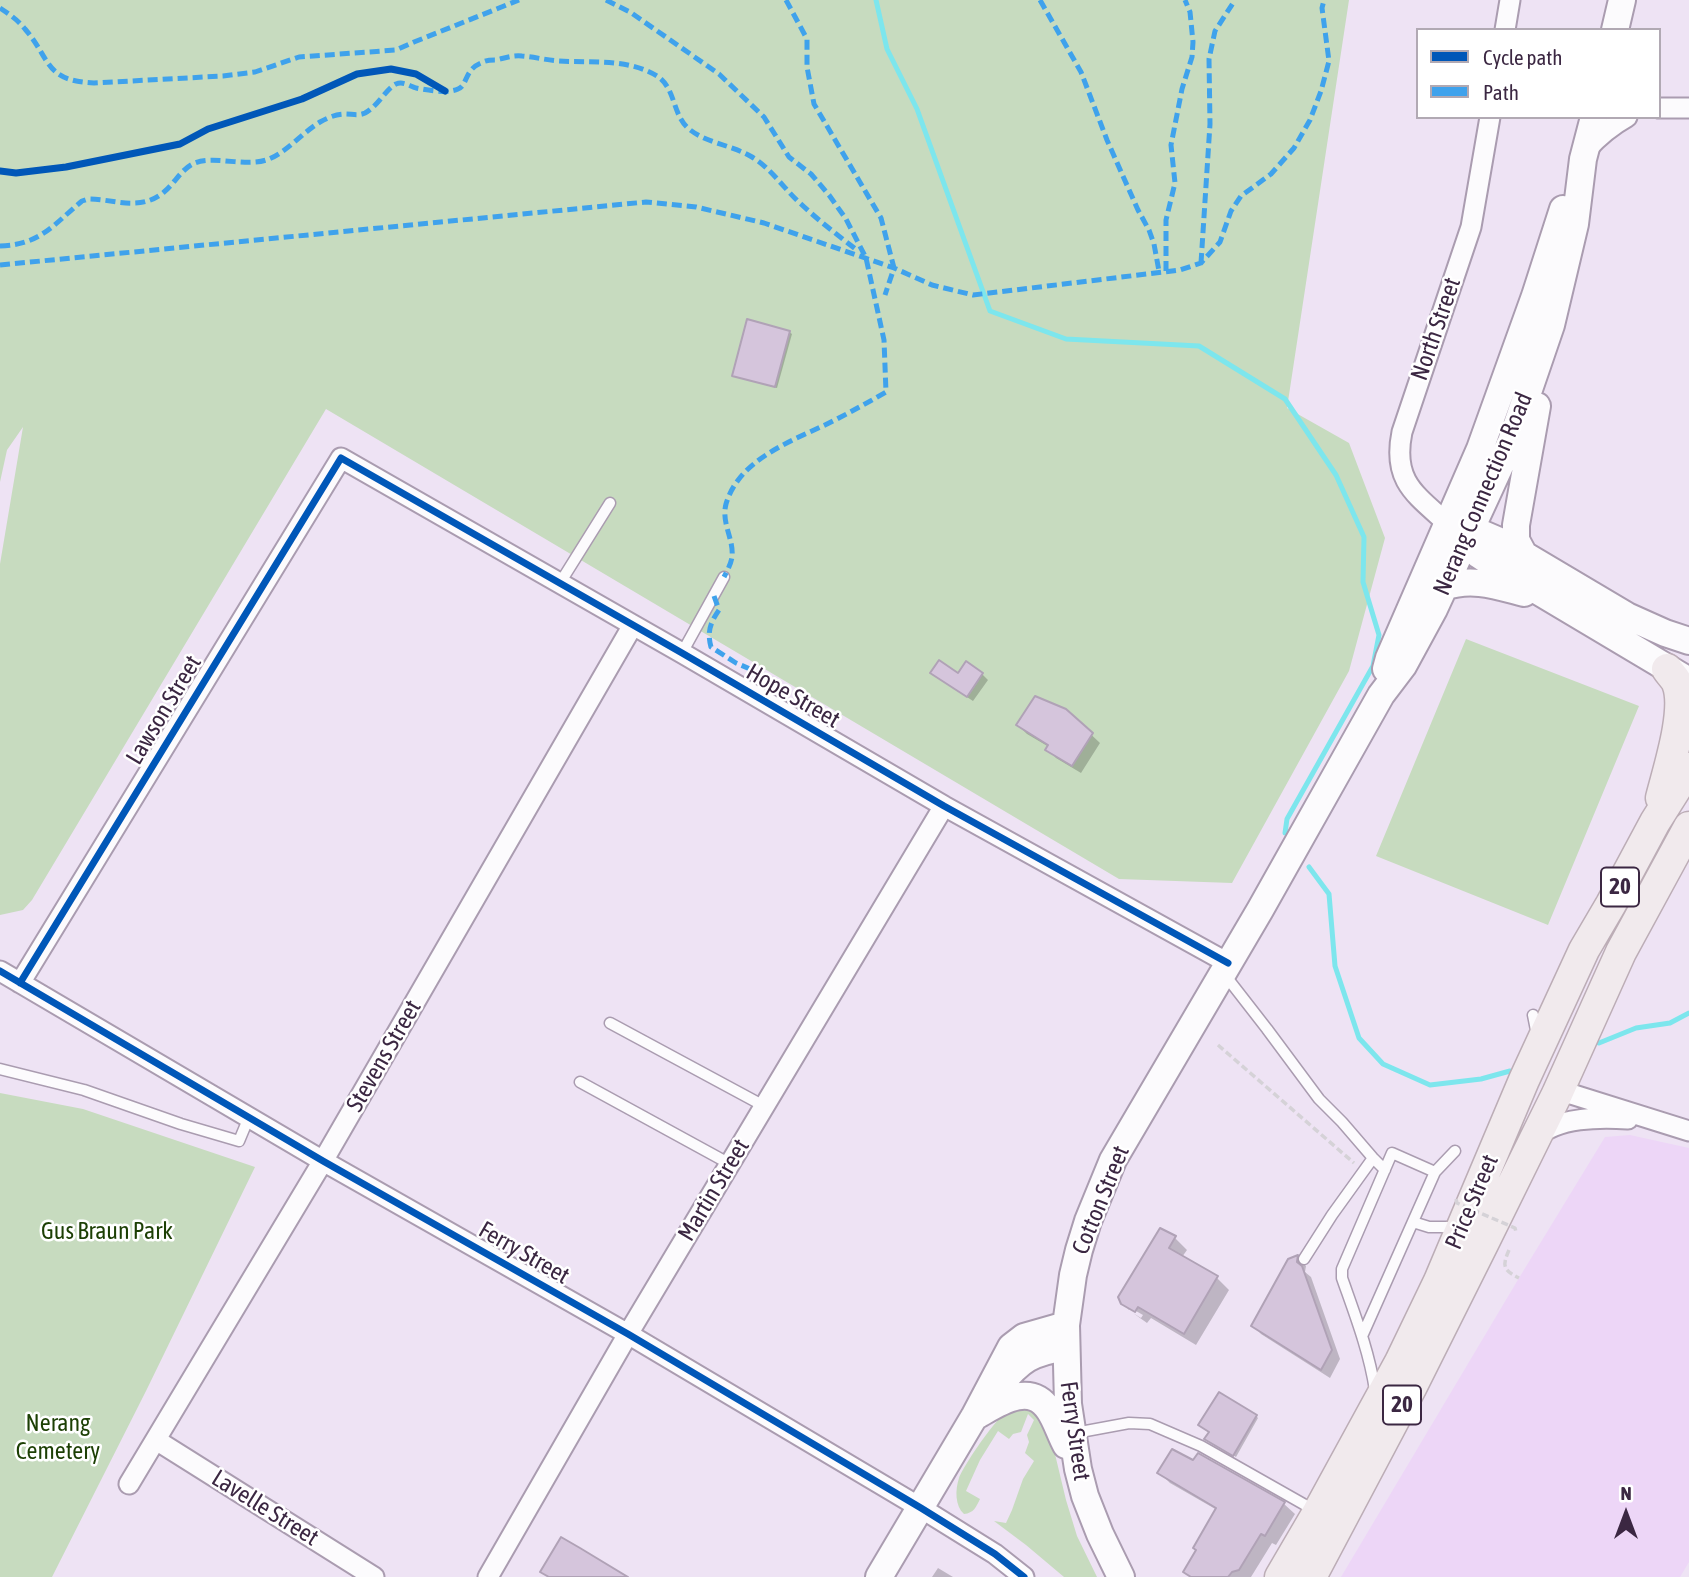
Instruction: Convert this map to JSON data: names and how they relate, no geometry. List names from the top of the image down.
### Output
{
  "streets": {
    "main road": [
      "North Street",
      "Nerang Connection Road",
      "20",
      "Cotton Street",
      "Price Street",
      "Ferry Street"
    ],
    "street": [
      "Hope Street",
      "Lawson Street",
      "Stevens Street",
      "Martin Street",
      "Lavelle Street"
    ]
  },
  "crossings": [
    ["North Street", "Nerang Connection Road"],
    ["Nerang Connection Road", "Hope Street"],
    ["Nerang Connection Road", "Cotton Street"],
    ["Hope Street", "Lawson Street"],
    ["Hope Street", "Stevens Street"],
    ["Hope Street", "Martin Street"],
    ["Hope Street", "Cotton Street"],
    ["Lawson Street", "Ferry Street"],
    ["20", "Price Street"],
    ["Stevens Street", "Ferry Street"],
    ["Stevens Street", "Lavelle Street"],
    ["Martin Street", "Ferry Street"],
    ["Cotton Street", "Ferry Street"]
  ],
  "parks": ["Gus Braun Park", "Nerang Cemetery"],
  "legend": ["Cycle path", "Path"],
  "north": "top"
}
